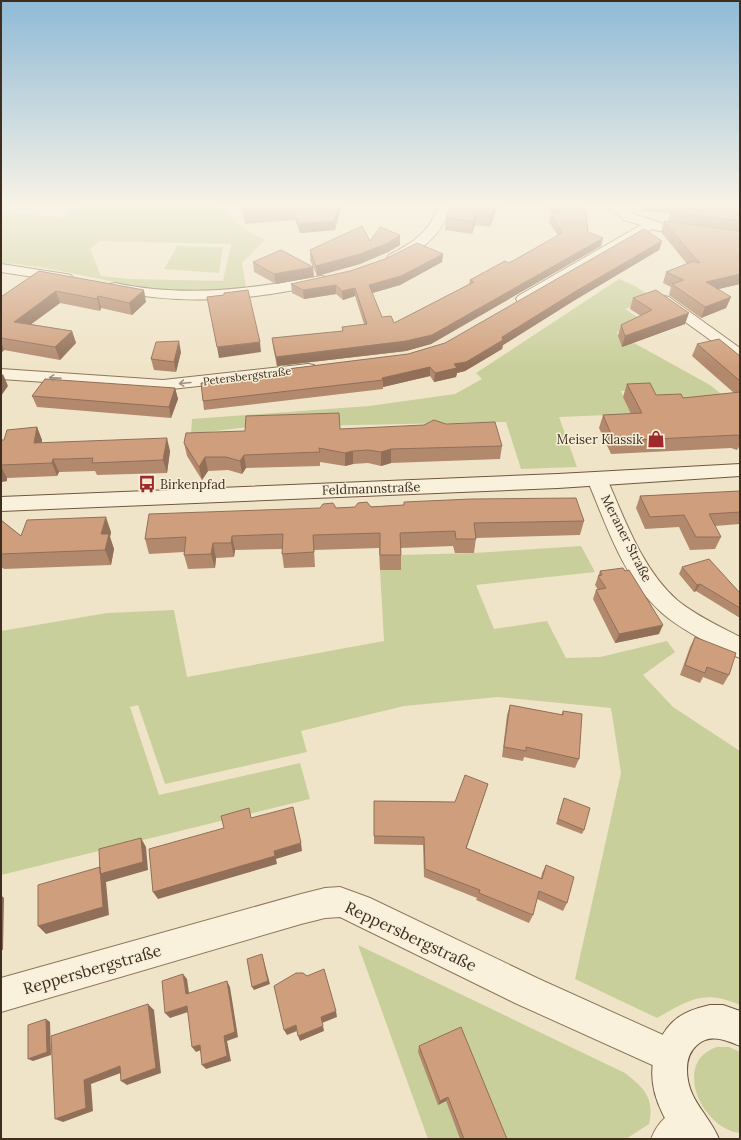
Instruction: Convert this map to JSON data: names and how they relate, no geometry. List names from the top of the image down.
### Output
{
  "streets": {
    "street": [
      "Petersbergstraße",
      "Feldmannstraße",
      "Meraner Straße",
      "Reppersbergstraße"
    ]
  },
  "crossings": [
    ["Feldmannstraße", "Meraner Straße"]
  ],
  "places": {
    "shop": ["Meiser Klassik"],
    "bus stop": ["Birkenpfad"]
  }
}
